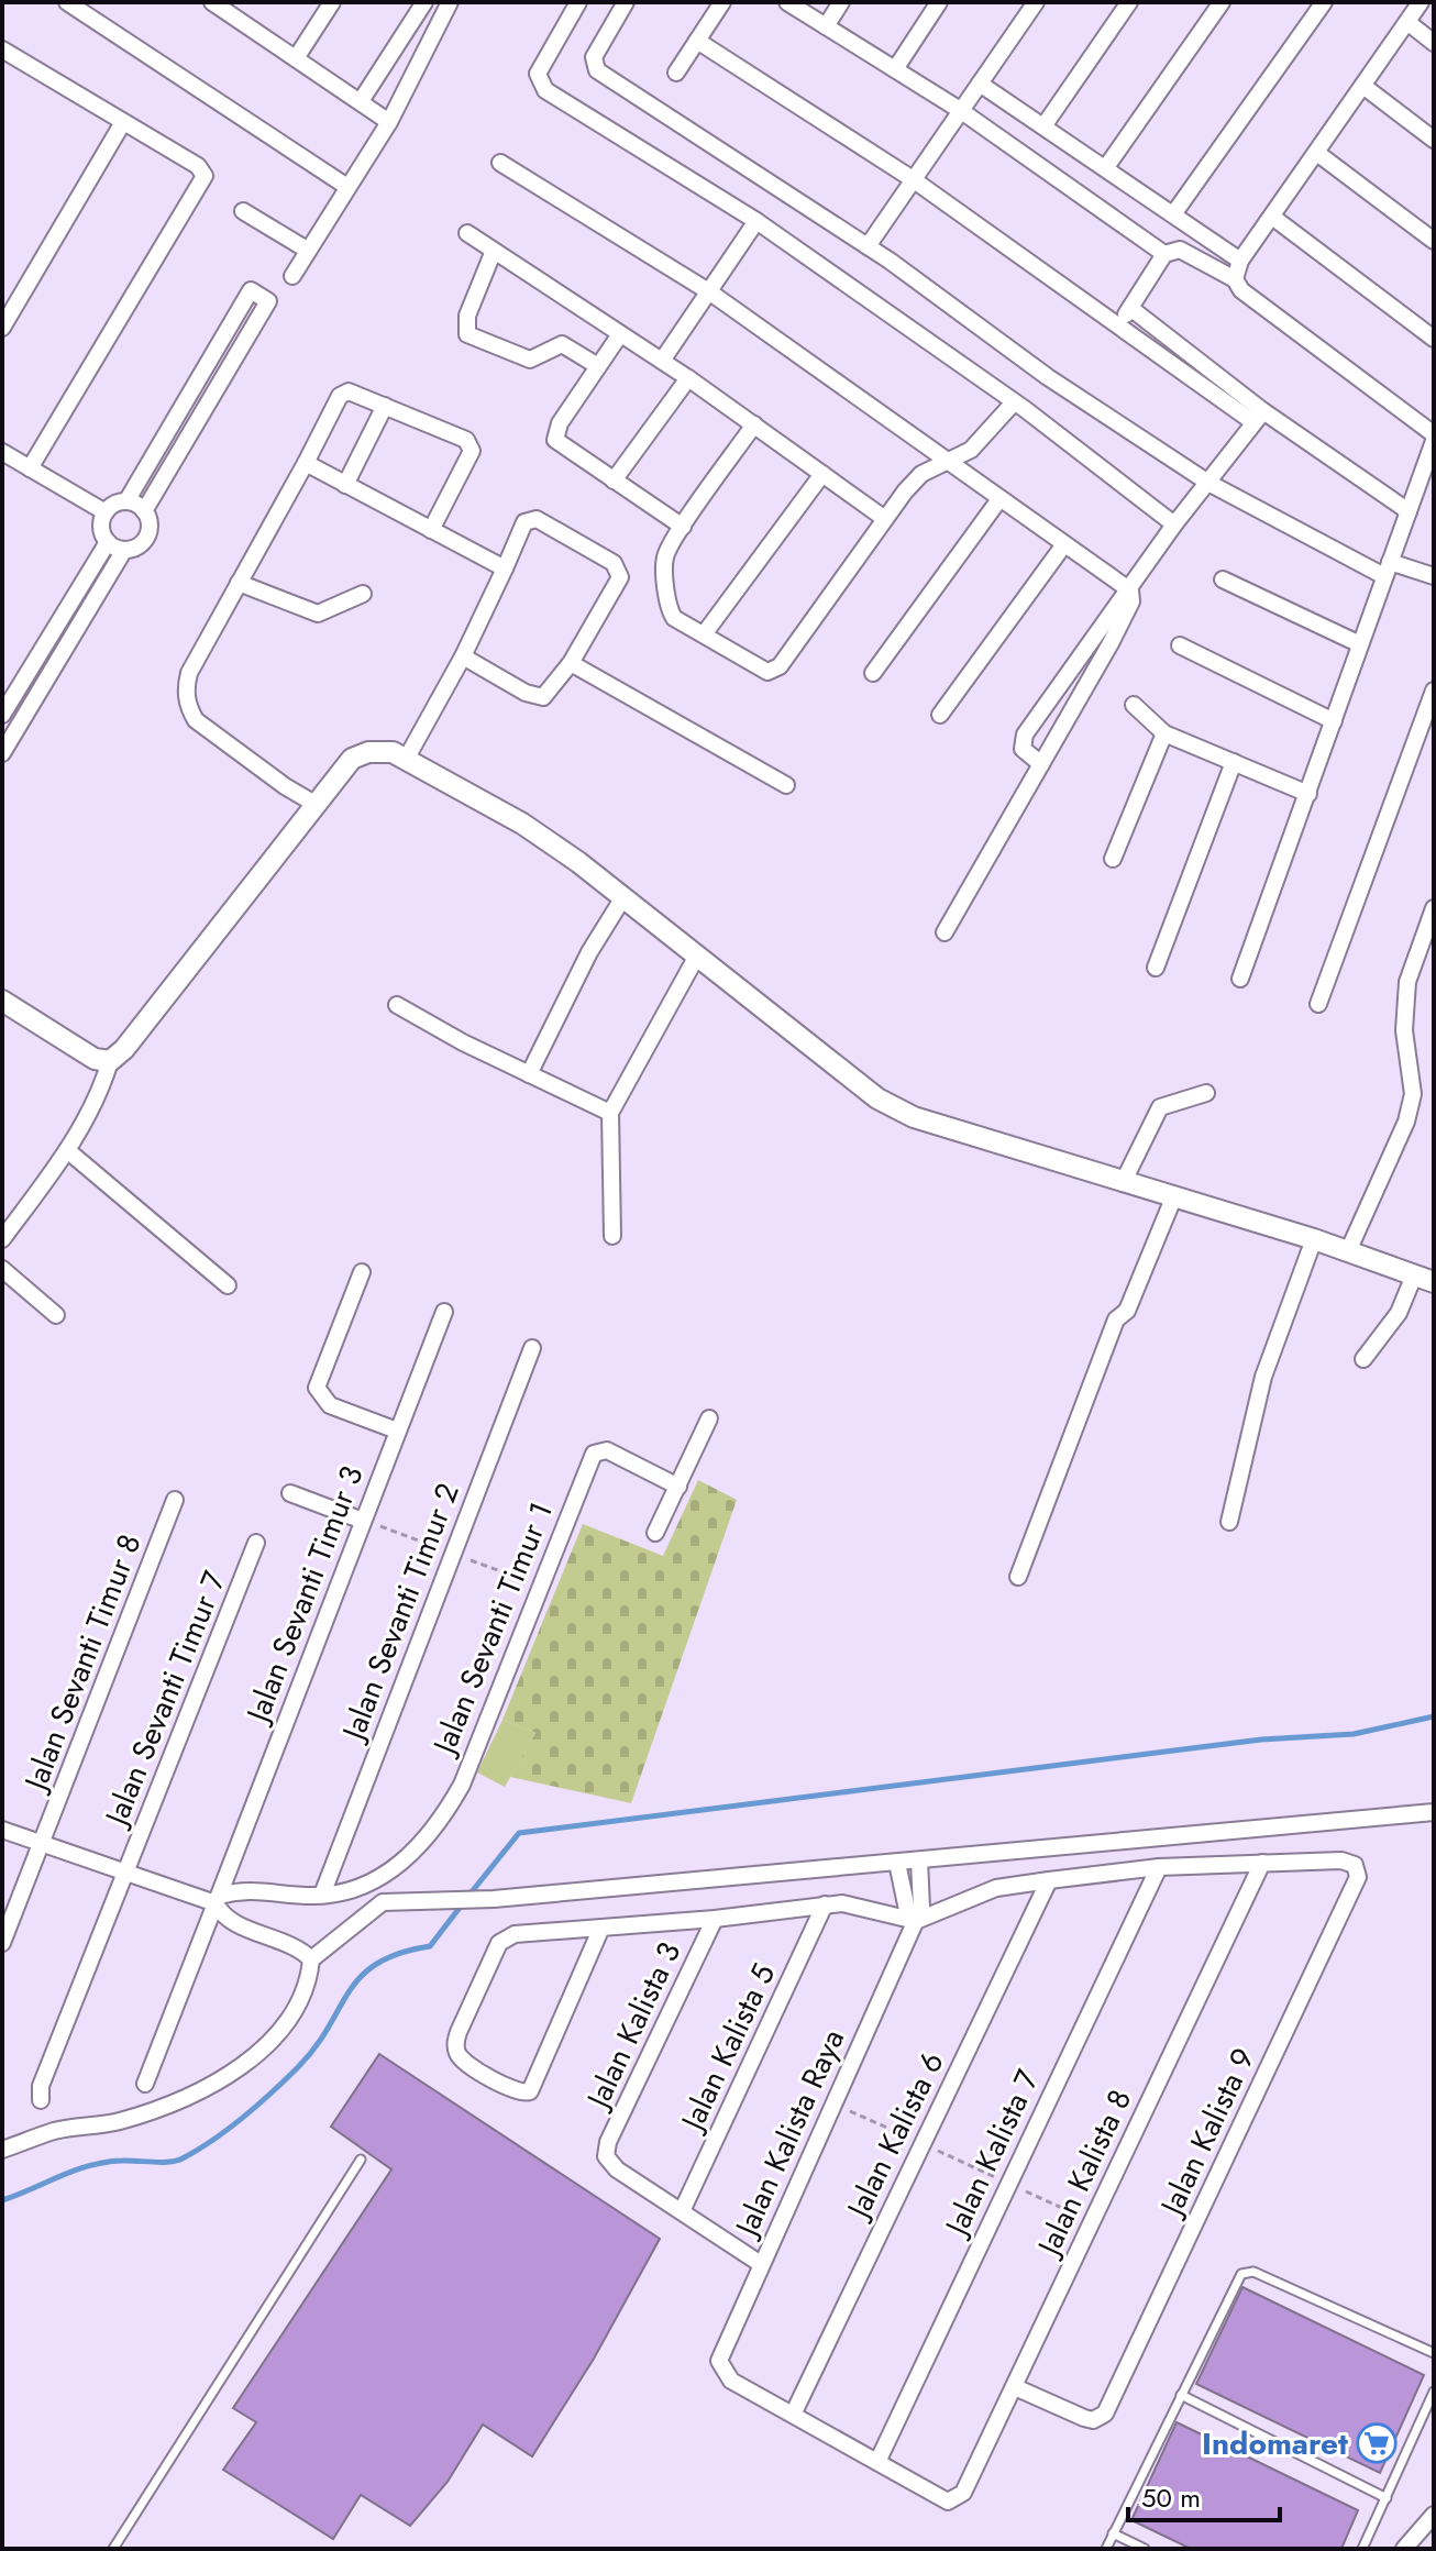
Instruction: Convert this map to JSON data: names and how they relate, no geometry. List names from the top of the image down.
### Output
{
  "streets": {
    "street": [
      "Jalan Sevanti Timur 3",
      "Jalan Sevanti Timur 2",
      "Jalan Sevanti Timur 1",
      "Jalan Sevanti Timur 8",
      "Jalan Sevanti Timur 7",
      "Jalan Kalista 3",
      "Jalan Kalista 5",
      "Jalan Kalista 9",
      "Jalan Kalista Raya",
      "Jalan Kalista 6",
      "Jalan Kalista 7",
      "Jalan Kalista 8"
    ]
  },
  "crossings": [
    ["Jalan Sevanti Timur 2", "Jalan Sevanti Timur 1"],
    ["Jalan Kalista 3", "Jalan Kalista 5"],
    ["Jalan Kalista 9", "Jalan Kalista 8"],
    ["Jalan Kalista Raya", "Jalan Kalista 6"],
    ["Jalan Kalista 7", "Jalan Kalista 8"]
  ],
  "places": {
    "supermarket": ["Indomaret"]
  },
  "scale_bar": "50 m"
}
